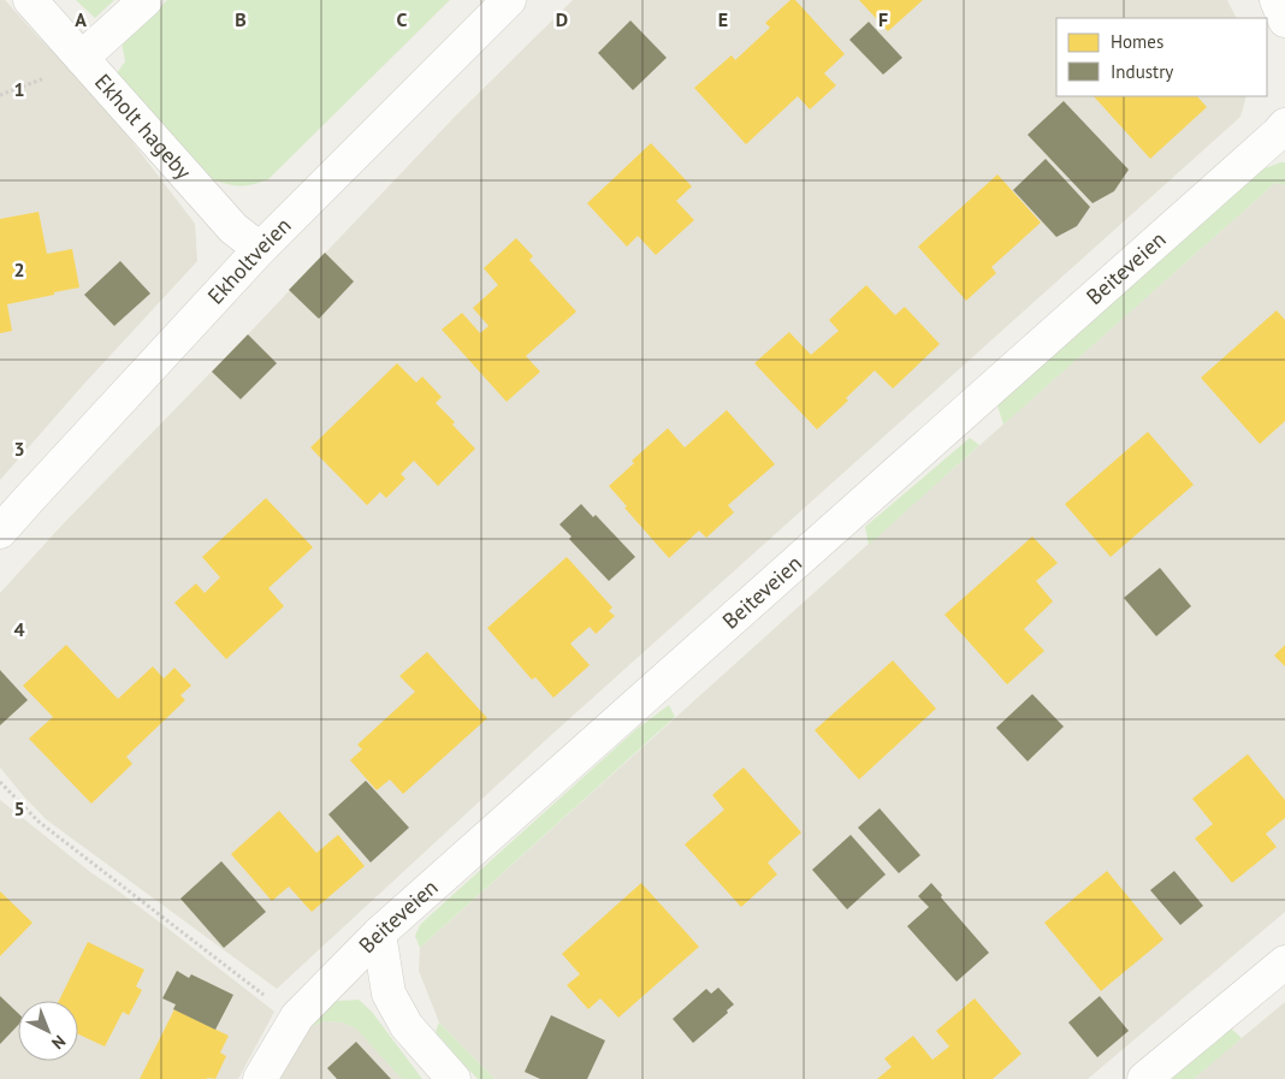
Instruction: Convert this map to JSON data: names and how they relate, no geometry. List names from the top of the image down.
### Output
{
  "streets": {
    "street": ["Ekholt hageby", "Ekholtveien", "Beiteveien"]
  },
  "crossings": [
    ["Ekholt hageby", "Ekholtveien"]
  ],
  "legend": ["Homes", "Industry"],
  "north": "bottom right",
  "grid": {
    "columns": [
      "A",
      "B",
      "C",
      "D",
      "E",
      "F"
    ],
    "rows": [
      "1",
      "2",
      "3",
      "4",
      "5"
    ]
  }
}
